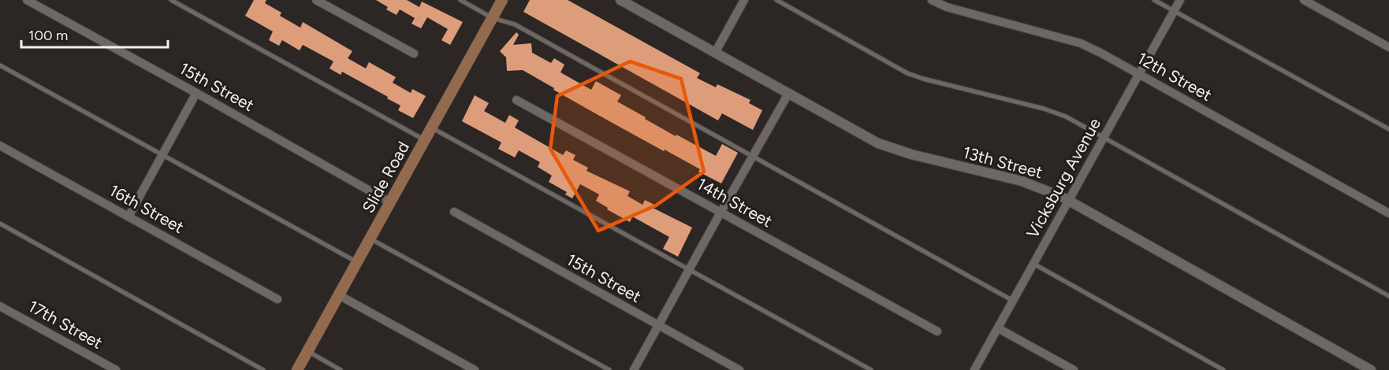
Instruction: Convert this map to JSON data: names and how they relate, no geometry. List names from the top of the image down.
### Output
{
  "streets": {
    "main road": ["Slide Road"],
    "street": [
      "12th Street",
      "15th Street",
      "13th Street",
      "Vicksburg Avenue",
      "14th Street",
      "16th Street",
      "17th Street"
    ]
  },
  "crossings": [
    ["12th Street", "Vicksburg Avenue"],
    ["15th Street", "Slide Road"],
    ["13th Street", "Vicksburg Avenue"]
  ],
  "scale_bar": "100 m"
}
